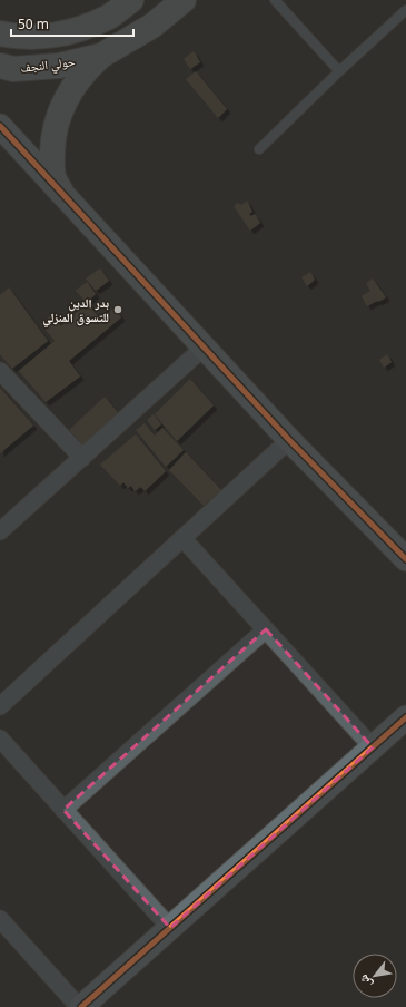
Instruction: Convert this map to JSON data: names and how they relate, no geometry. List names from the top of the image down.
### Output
{
  "streets": {
    "main road": ["حولي النجف"]
  },
  "places": ["بدر الدين للتسوق المنزلي"],
  "scale_bar": "50 m",
  "north": "bottom left"
}
